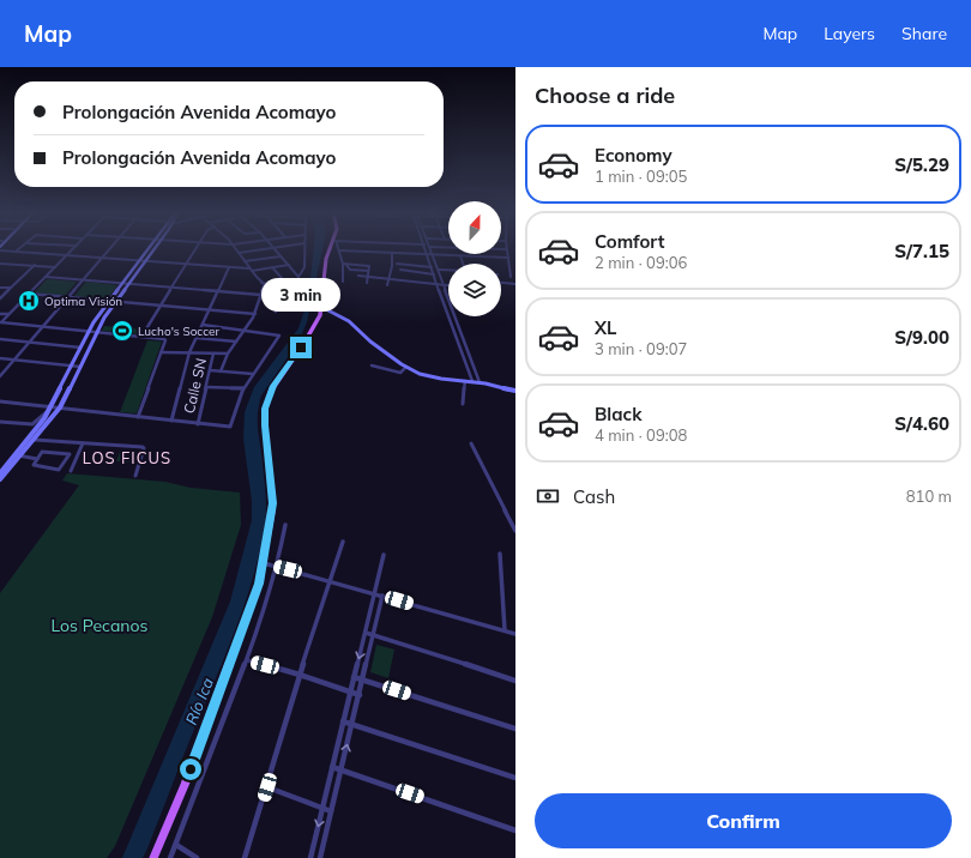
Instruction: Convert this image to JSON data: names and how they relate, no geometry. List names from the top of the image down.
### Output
{
  "streets": {
    "street": ["Calle SN"]
  },
  "districts": ["LOS FICUS"],
  "water": ["Río Ica"],
  "parks": ["Los Pecanos"],
  "places": {
    "hospital": ["Optima Visión"],
    "sports": ["Lucho's Soccer"]
  },
  "north": "top",
  "page": {
    "header": "Map",
    "nav": ["Map", "Layers", "Share"],
    "heading": "Choose a ride",
    "banner": ["Prolongación Avenida Acomayo", "Prolongación Avenida Acomayo"],
    "list": [
      {
        "name": "Economy",
        "note": "1 min · 09:05",
        "value": "S/5.29"
      },
      {
        "name": "Comfort",
        "note": "2 min · 09:06",
        "value": "S/7.15"
      },
      {
        "name": "XL",
        "note": "3 min · 09:07",
        "value": "S/9.00"
      },
      {
        "name": "Black",
        "note": "4 min · 09:08",
        "value": "S/4.60"
      }
    ],
    "bubble": "3 min",
    "pay": ["Cash", "810 m"],
    "buttons": "Confirm"
  }
}
